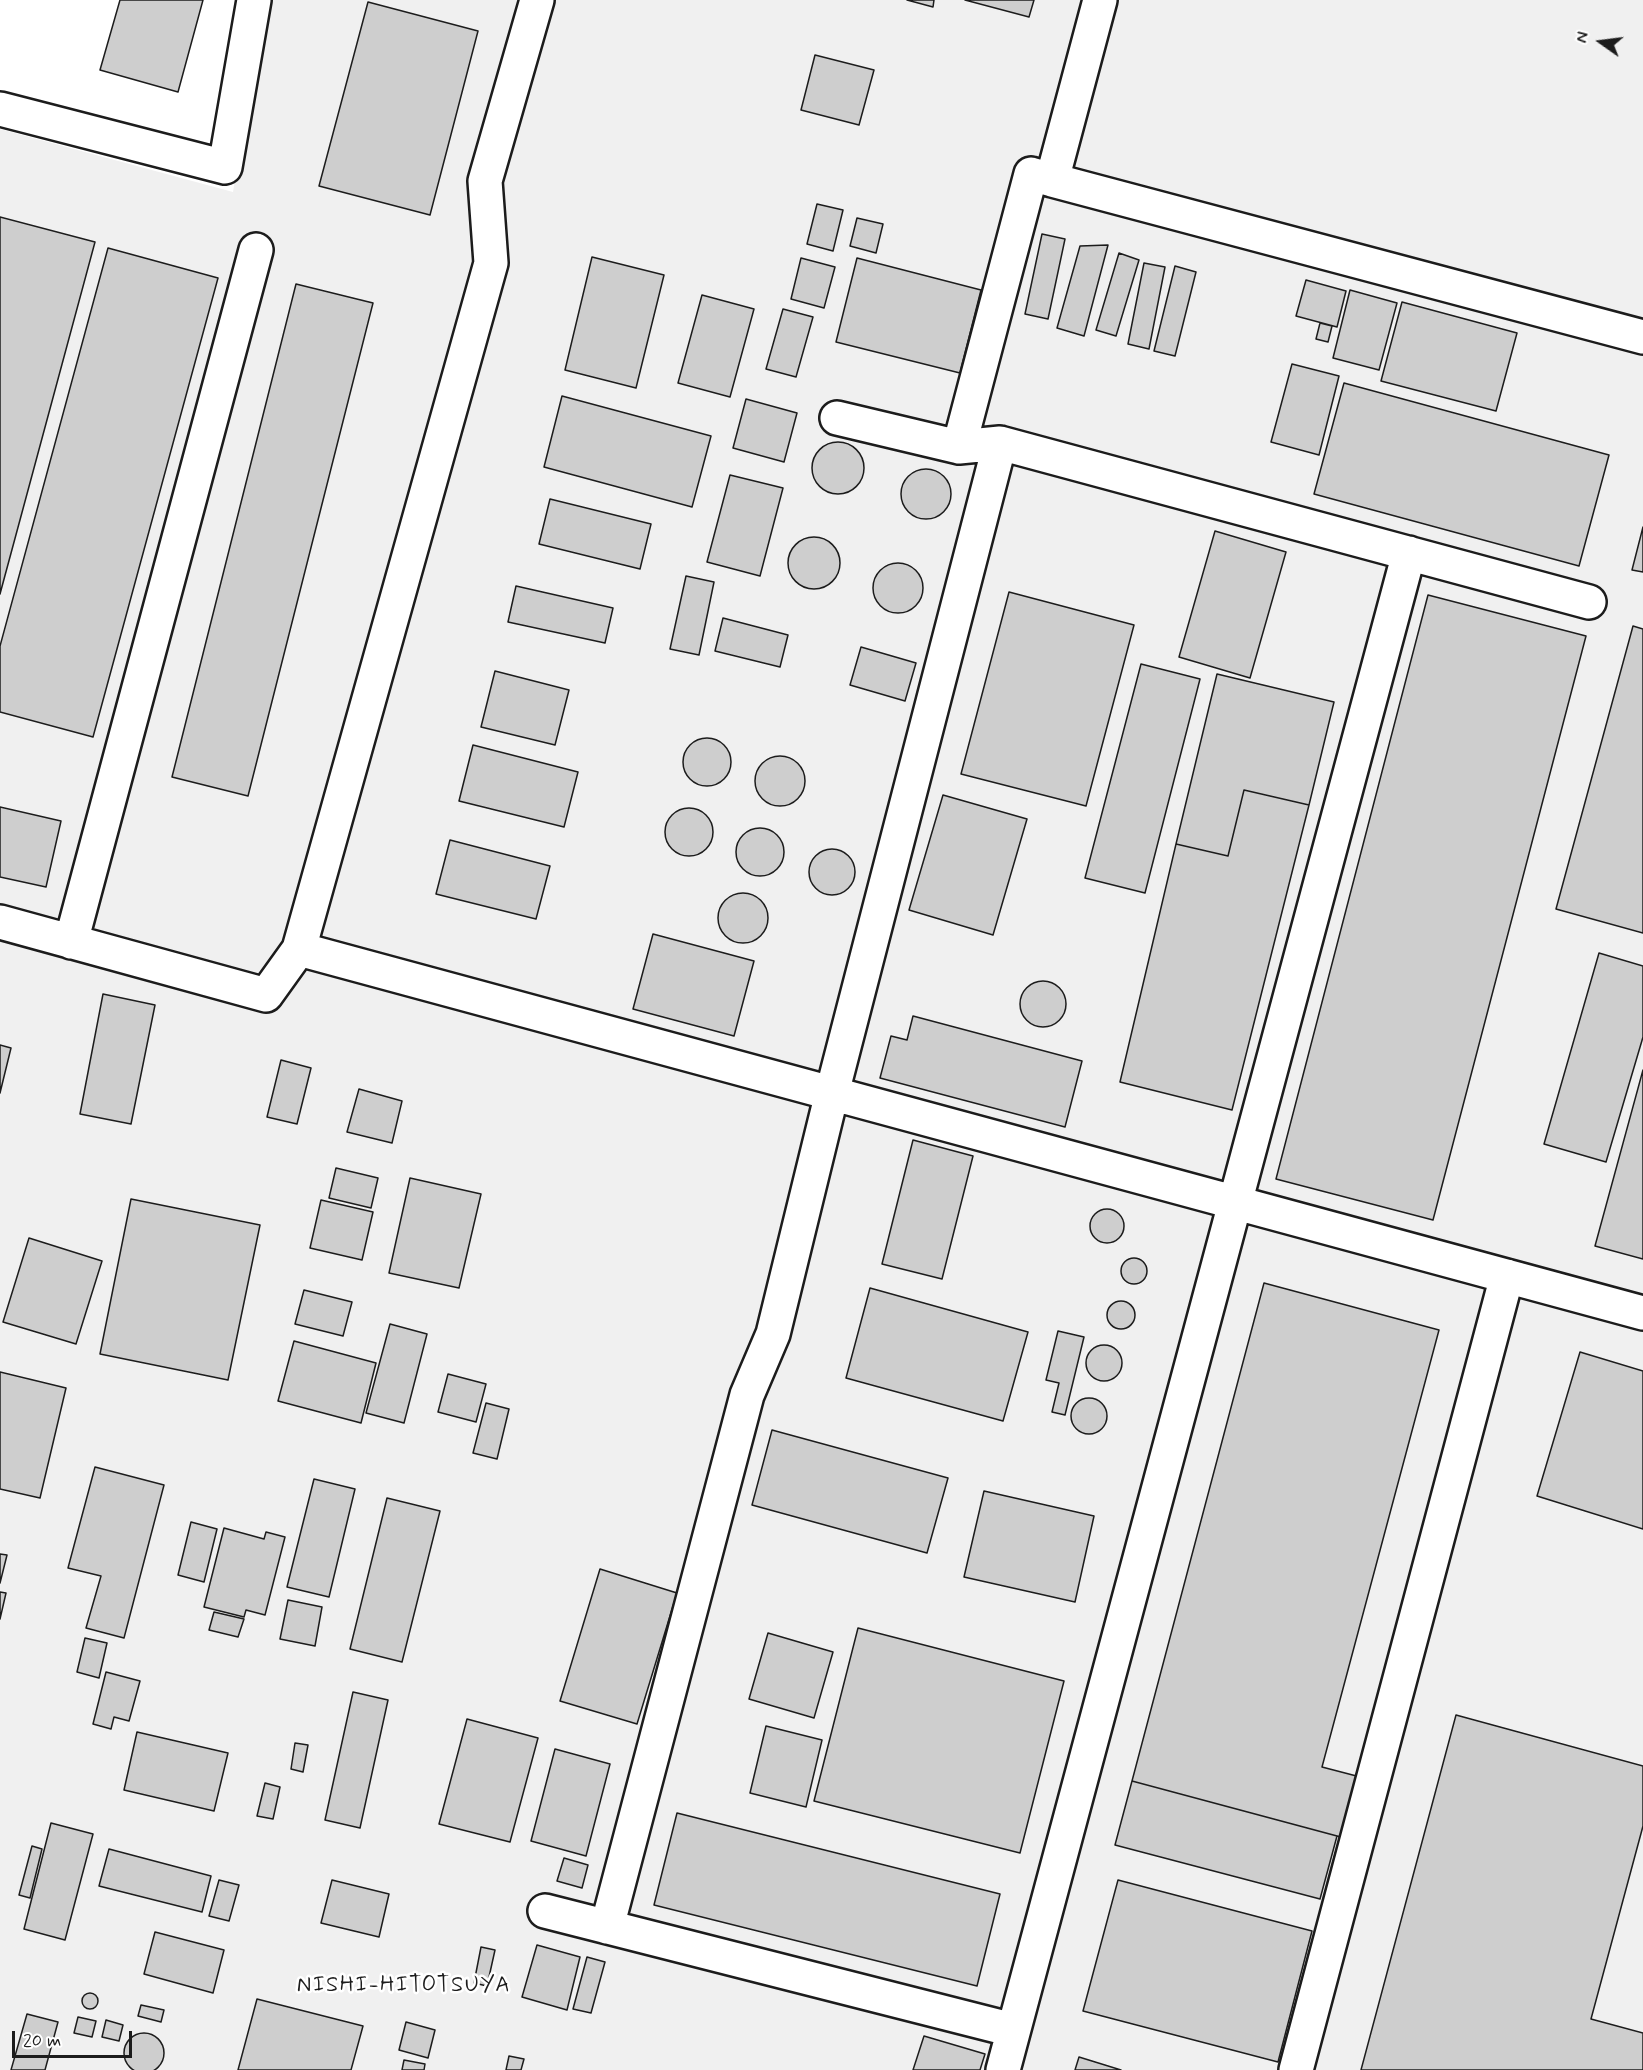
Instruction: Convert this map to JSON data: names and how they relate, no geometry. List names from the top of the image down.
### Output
{
  "districts": ["NISHI-HITOTSUYA"],
  "scale_bar": "20 m",
  "north": "left"
}
